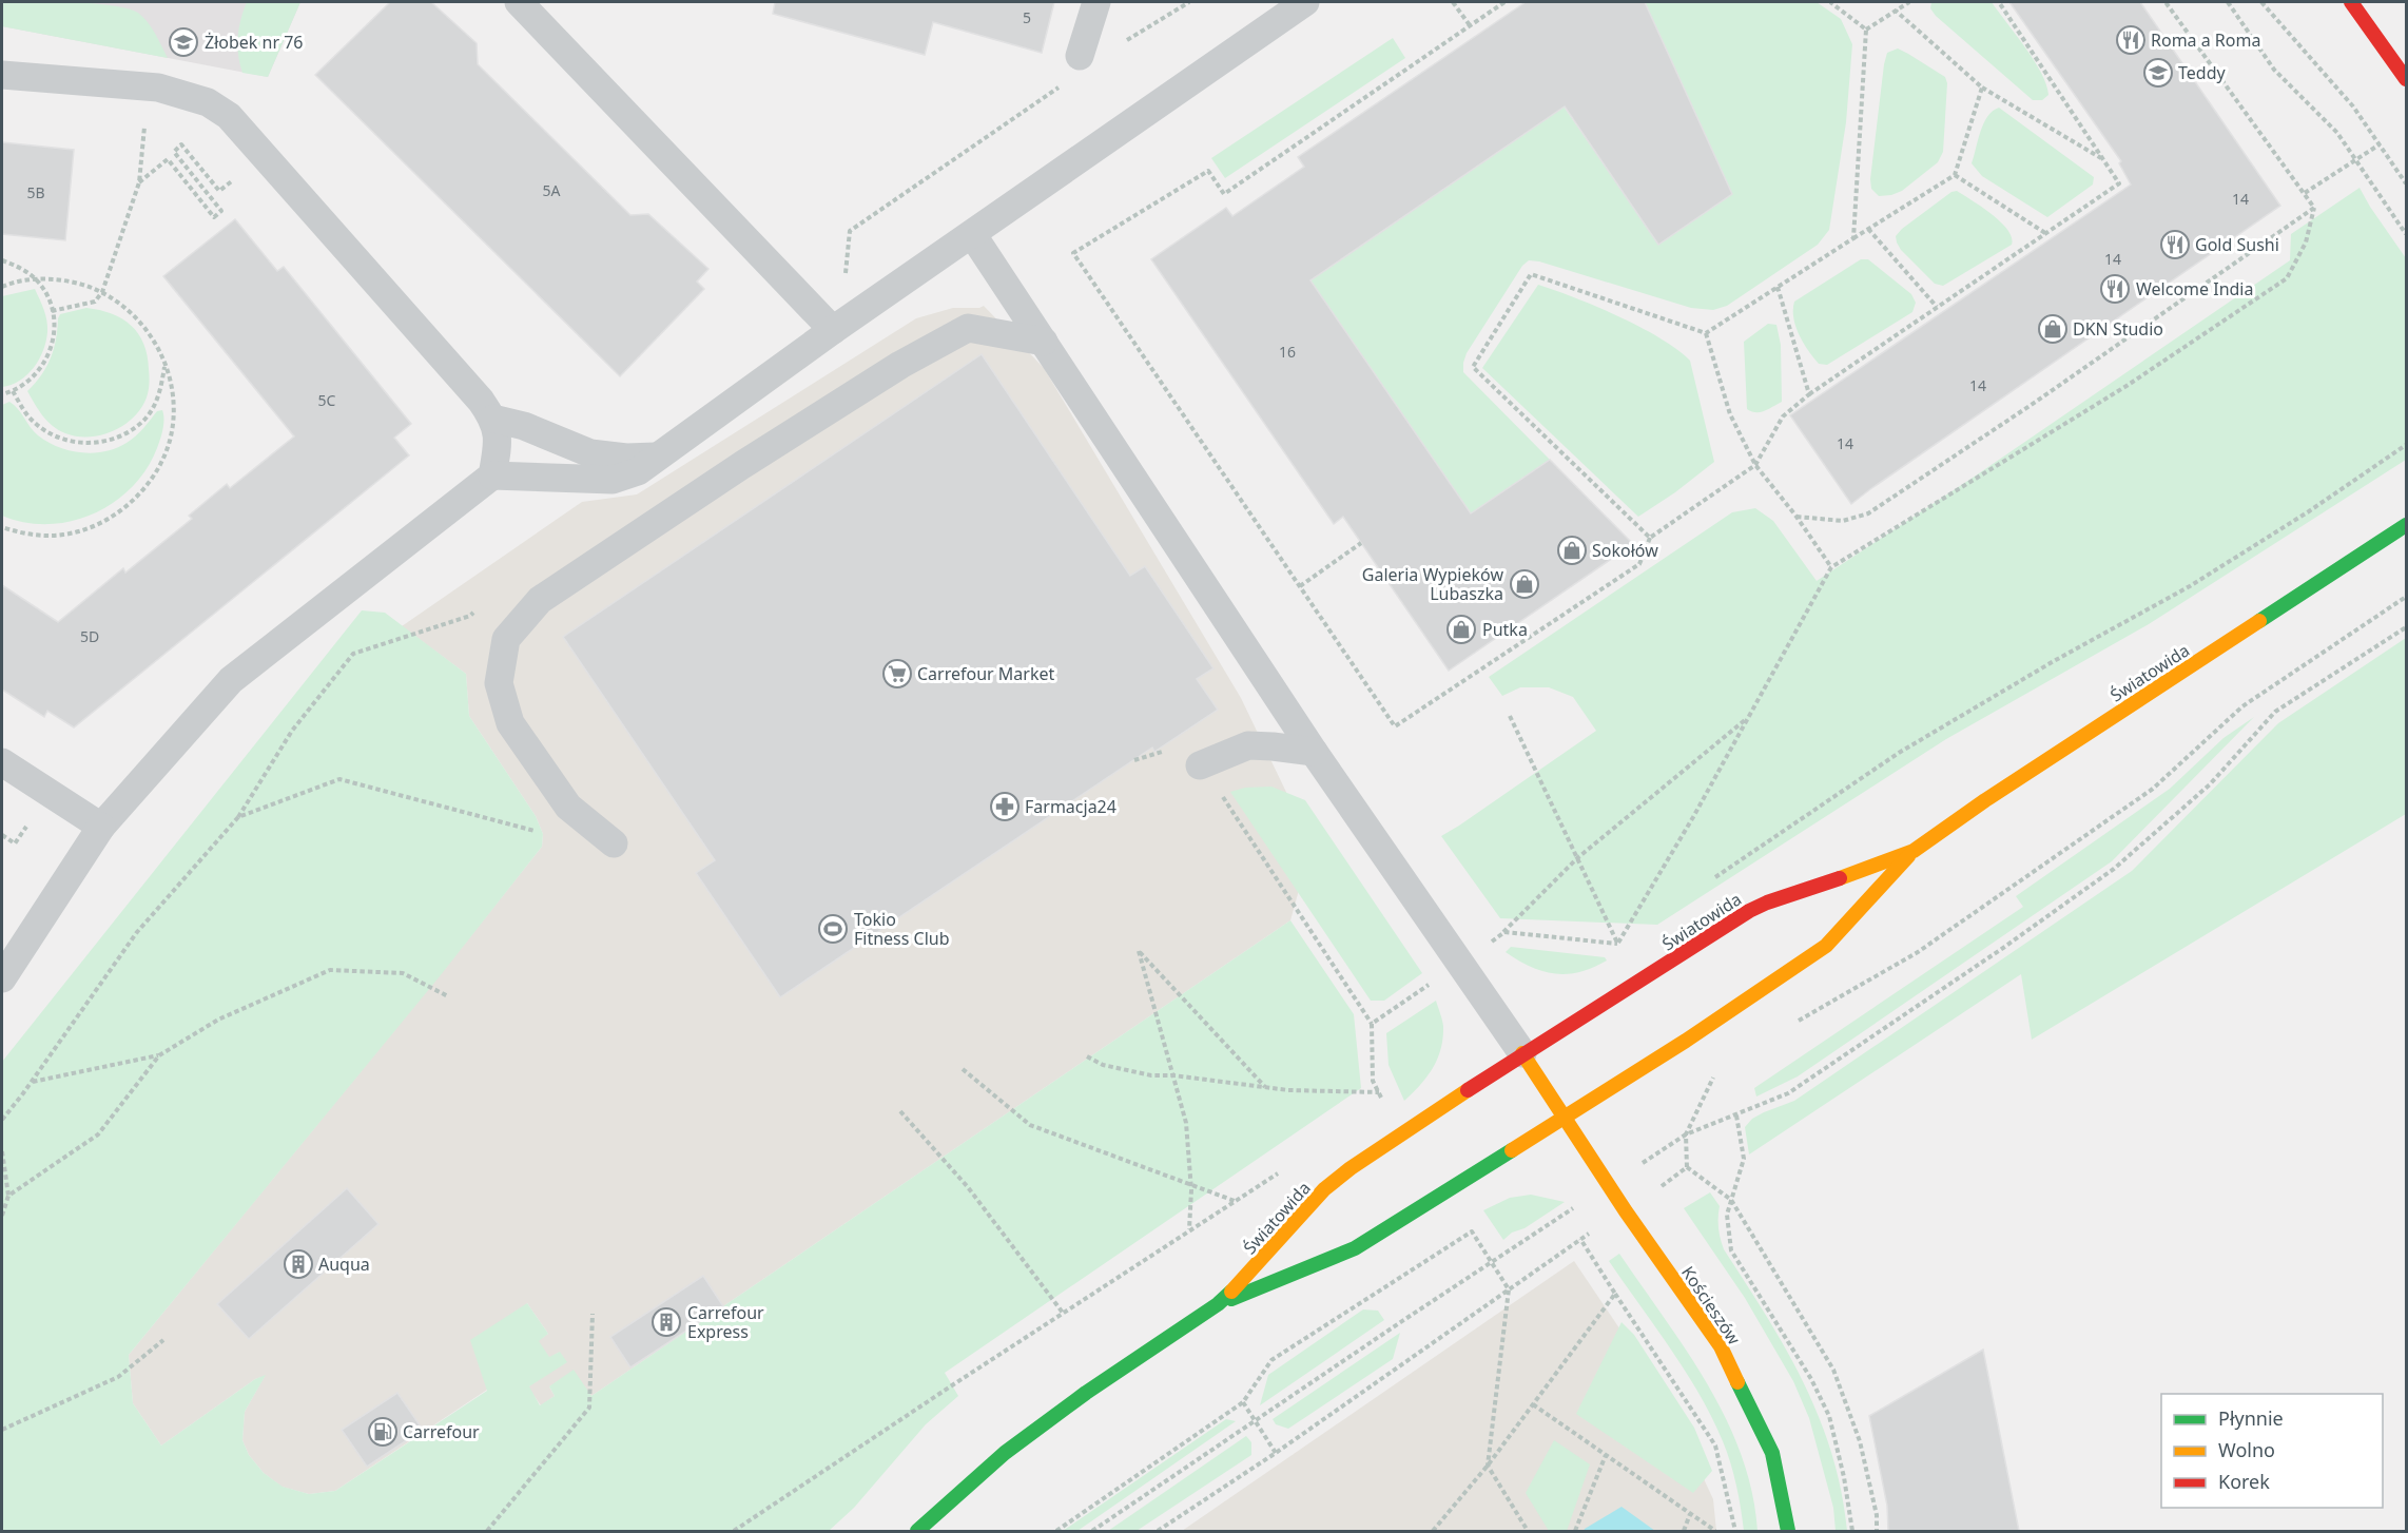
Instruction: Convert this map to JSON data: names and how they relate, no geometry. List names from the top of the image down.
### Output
{
  "streets": {
    "street": ["Światowida", "Kościeszów"]
  },
  "crossings": [
    ["Światowida", "Kościeszów"]
  ],
  "places": {
    "restaurant": ["Roma a Roma", "Gold Sushi", "Welcome India"],
    "school or university": ["Żłobek nr 76", "Teddy"],
    "shop": [
      "DKN Studio",
      "Sokołów",
      "Galeria Wypieków Lubaszka",
      "Putka"
    ],
    "supermarket": ["Carrefour Market"],
    "pharmacy": ["Farmacja24"],
    "sports": ["Tokio Fitness Club"],
    "building": ["Auqua", "Carrefour Express"],
    "fuel station": ["Carrefour"]
  },
  "house_numbers": [
    "5",
    "5A",
    "5B",
    "14",
    "14",
    "16",
    "14",
    "5C",
    "14",
    "5D"
  ],
  "legend": ["Płynnie", "Wolno", "Korek"]
}
